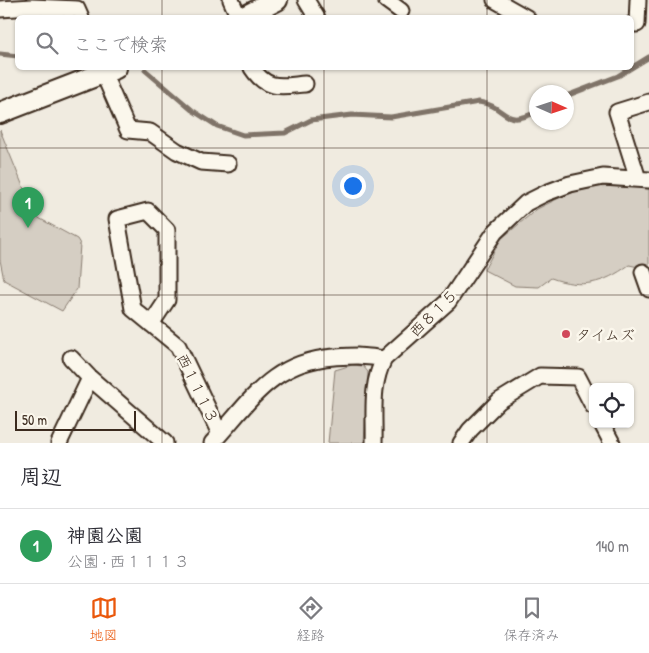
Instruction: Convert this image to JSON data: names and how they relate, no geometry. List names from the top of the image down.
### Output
{
  "streets": {
    "street": ["西８１５", "西１１１３"]
  },
  "places": ["タイムズ"],
  "scale_bar": "50 m",
  "north": "right",
  "page": {
    "search": "ここで検索",
    "pins": "1",
    "scale": "50 m",
    "heading": "周辺",
    "list": [
      {
        "mark": "1",
        "name": "神園公園",
        "note": "公園 · 西１１１３",
        "value": "140 m"
      }
    ],
    "nav": ["地図", "経路", "保存済み"]
  }
}
